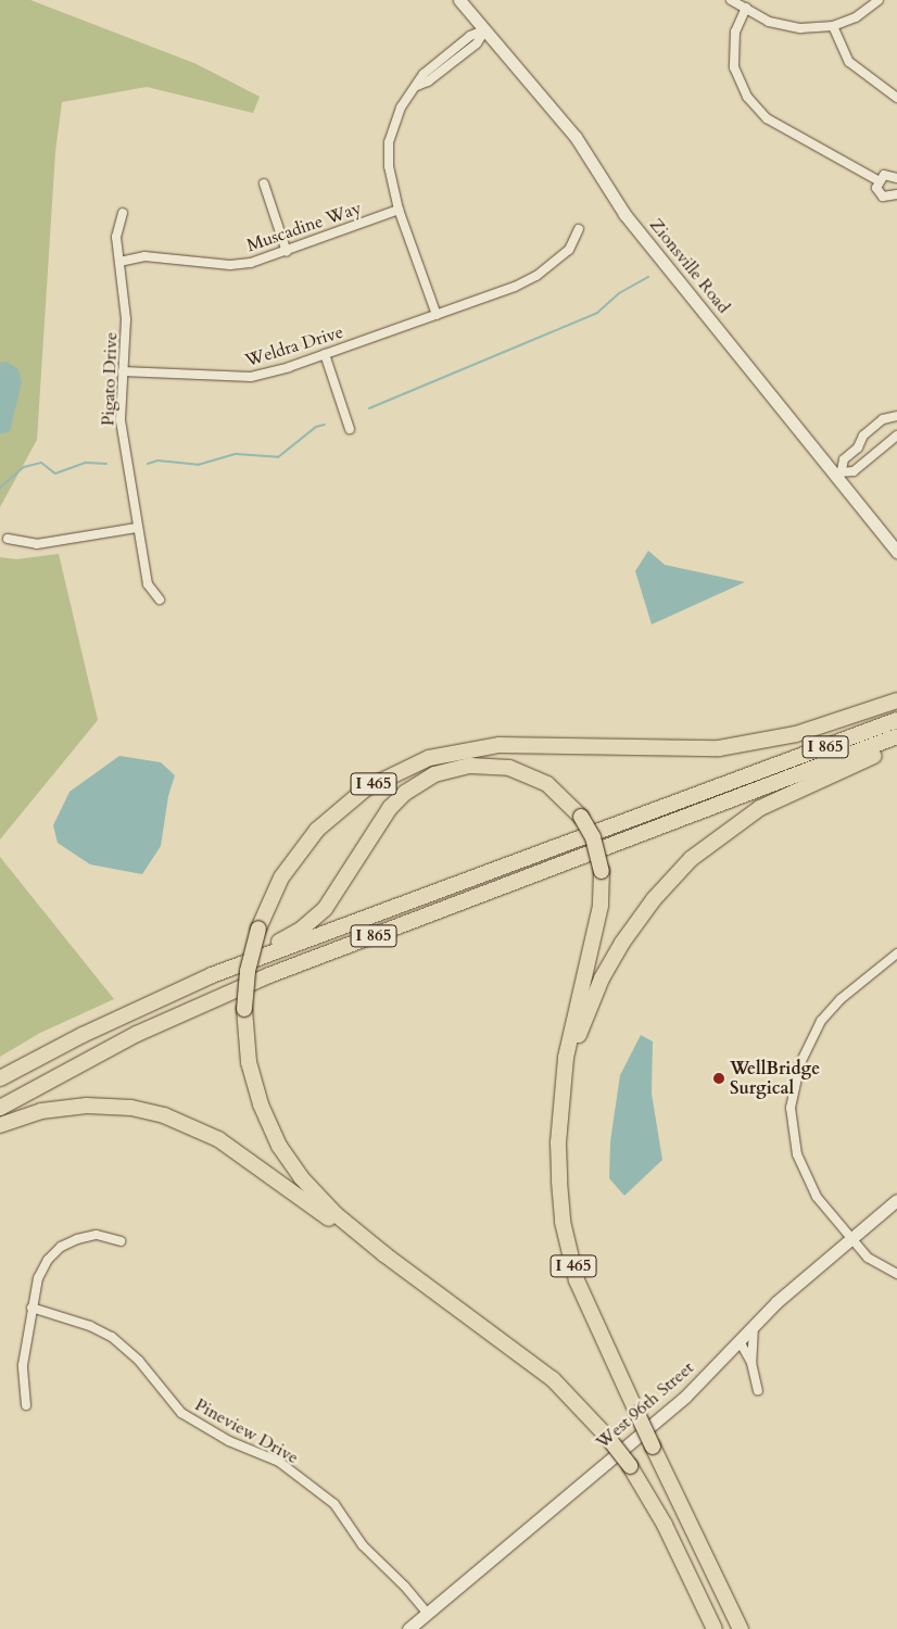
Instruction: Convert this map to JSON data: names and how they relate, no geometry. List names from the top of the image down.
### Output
{
  "streets": {
    "highway": ["I 865", "I 465"],
    "main road": ["Zionsville Road", "West 96th Street"],
    "street": [
      "Muscadine Way",
      "Weldra Drive",
      "Pigato Drive",
      "Pineview Drive"
    ]
  },
  "crossings": [
    ["Muscadine Way", "Pigato Drive"],
    ["Weldra Drive", "Pigato Drive"],
    ["West 96th Street", "Pineview Drive"]
  ],
  "places": ["WellBridge Surgical"]
}
